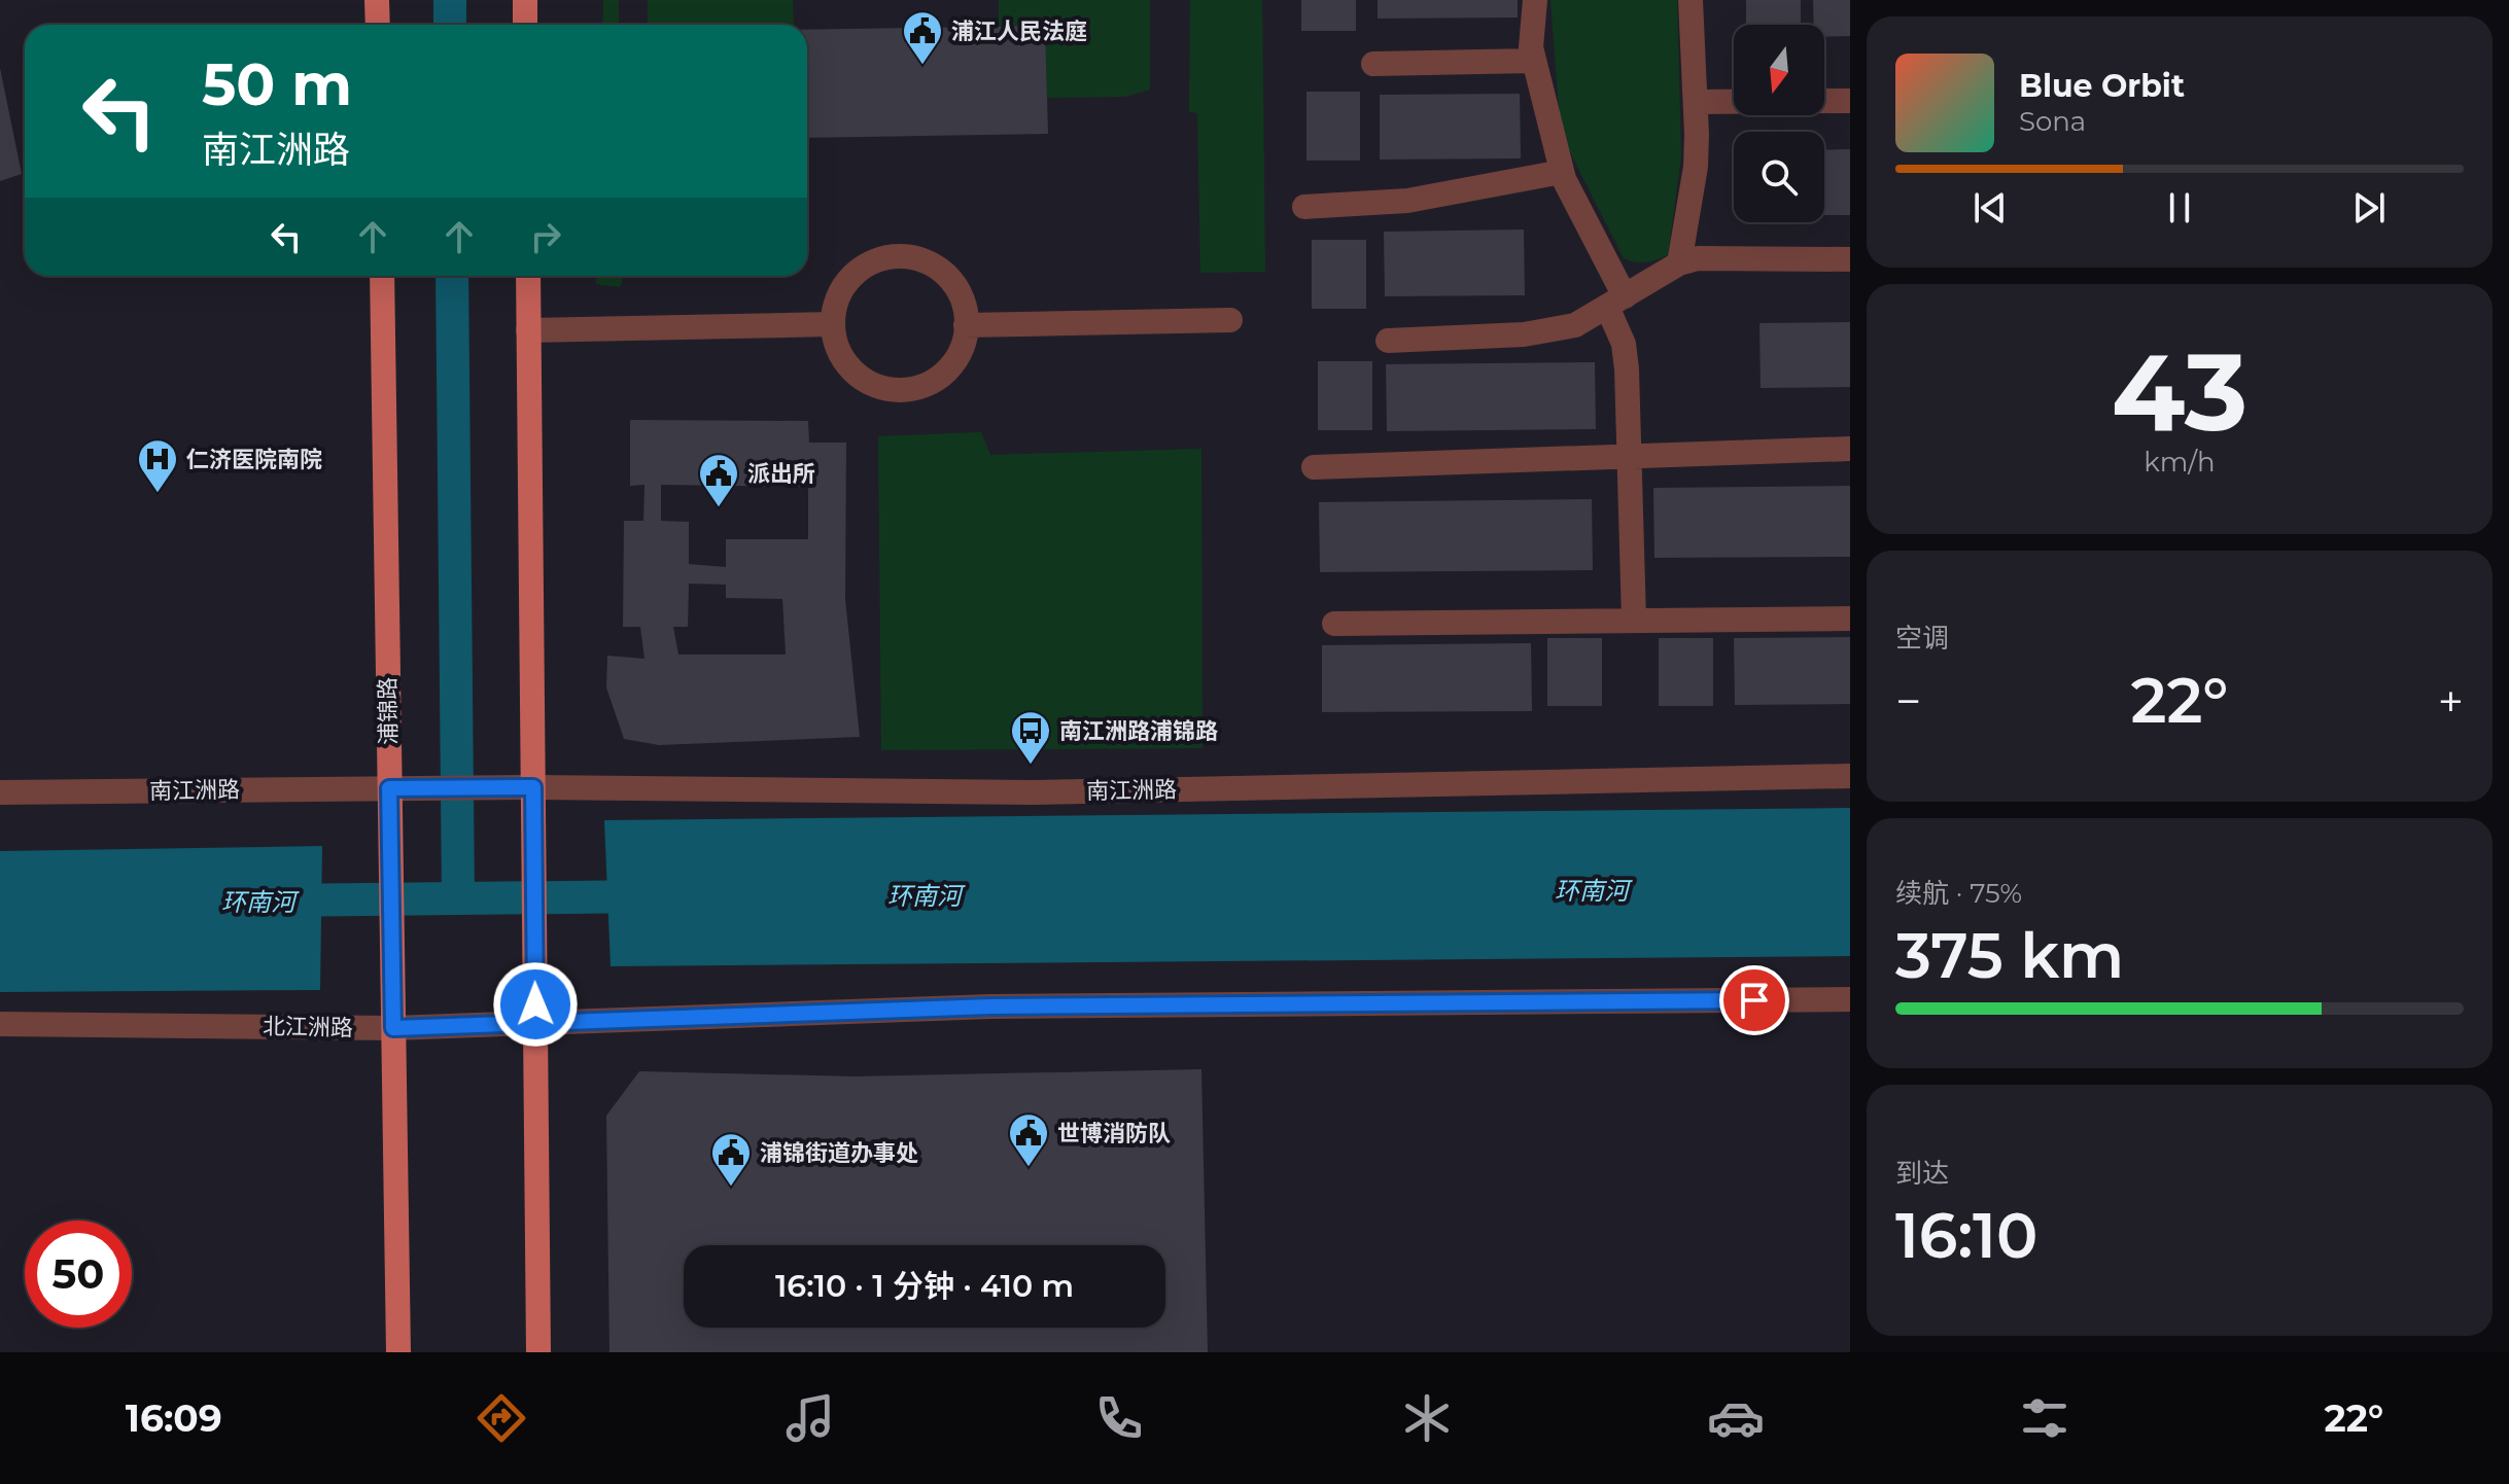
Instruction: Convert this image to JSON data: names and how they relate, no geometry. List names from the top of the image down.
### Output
{
  "streets": {
    "main road": ["浦锦路"],
    "street": ["南江洲路", "北江洲路"]
  },
  "crossings": [
    ["浦锦路", "南江洲路"],
    ["浦锦路", "北江洲路"]
  ],
  "water": ["环南河"],
  "places": {
    "public building": [
      "浦江人民法庭",
      "派出所",
      "世博消防队",
      "浦锦街道办事处"
    ],
    "hospital": ["仁济医院南院"],
    "bus stop": ["南江洲路浦锦路"]
  },
  "north": "bottom",
  "page": {
    "turn": ["50 m", "南江洲路"],
    "song": ["Blue Orbit", "Sona"],
    "tile": [
      ["43", "km/h"],
      "空调",
      ["续航 · 75%", "375 km"],
      ["到达", "16:10"]
    ],
    "heat": ["−", "22°", "+"],
    "limit": "50",
    "trip": "16:10 · 1 分钟 · 410 m",
    "tabs": ["16:09", "22°"]
  }
}
